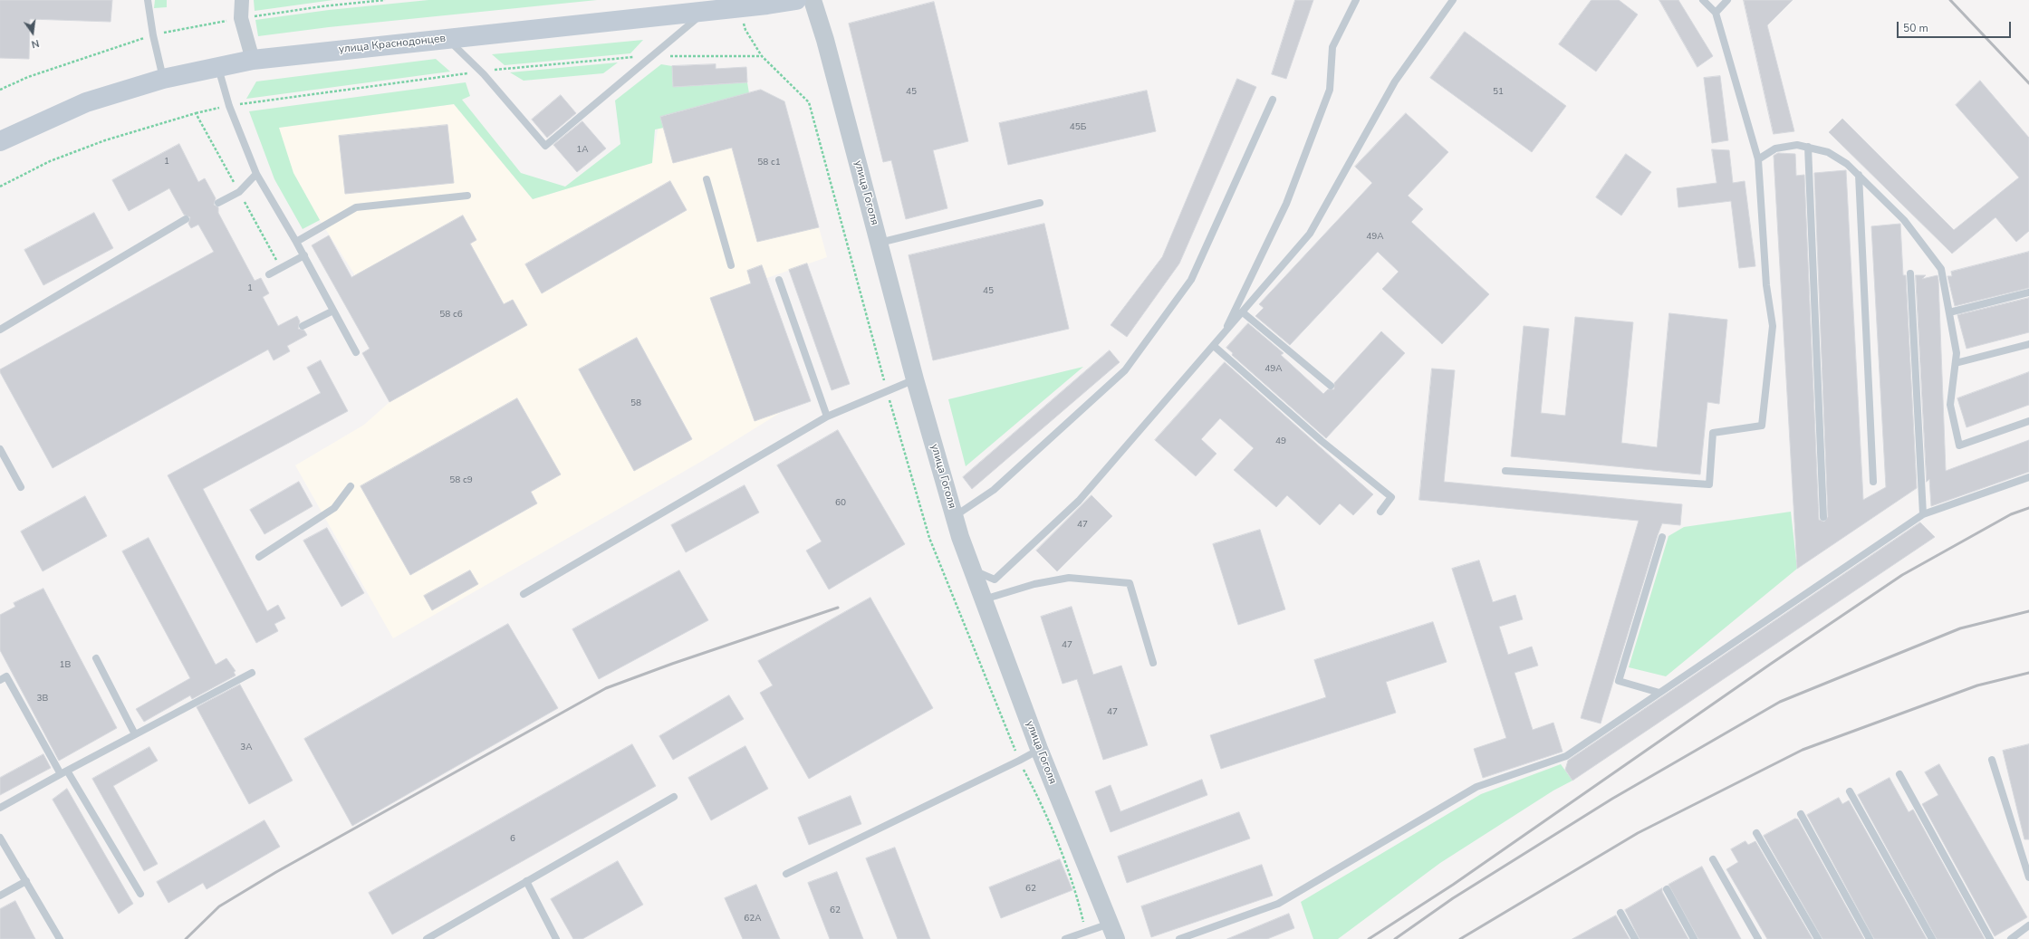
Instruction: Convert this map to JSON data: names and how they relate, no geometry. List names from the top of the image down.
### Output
{
  "streets": {
    "main road": ["улица Краснодонцев"],
    "street": ["улица Гоголя"]
  },
  "house_numbers": [
    "45",
    "51",
    "45Б",
    "1А",
    "1",
    "58 с1",
    "49А",
    "1",
    "45",
    "58 с6",
    "49А",
    "58",
    "49",
    "58 с9",
    "60",
    "47",
    "47",
    "1В",
    "3В",
    "47",
    "3А",
    "6",
    "62",
    "62",
    "62А"
  ],
  "scale_bar": "50 m",
  "north": "bottom"
}
